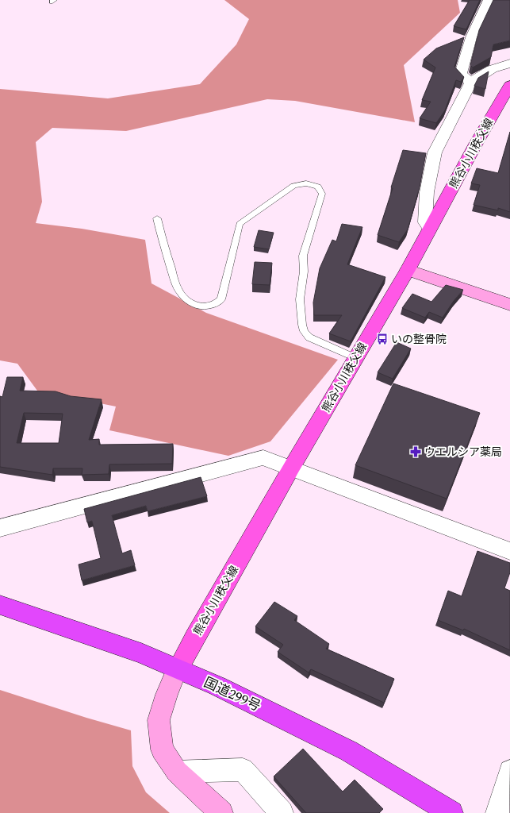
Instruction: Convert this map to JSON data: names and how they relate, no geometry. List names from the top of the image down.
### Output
{
  "streets": {
    "highway": ["国道299号"],
    "main road": ["熊谷小川秩父線"]
  },
  "crossings": [
    ["熊谷小川秩父線", "国道299号"]
  ],
  "places": {
    "bus stop": ["いの整骨院"],
    "pharmacy": ["ウエルシア薬局"]
  }
}
